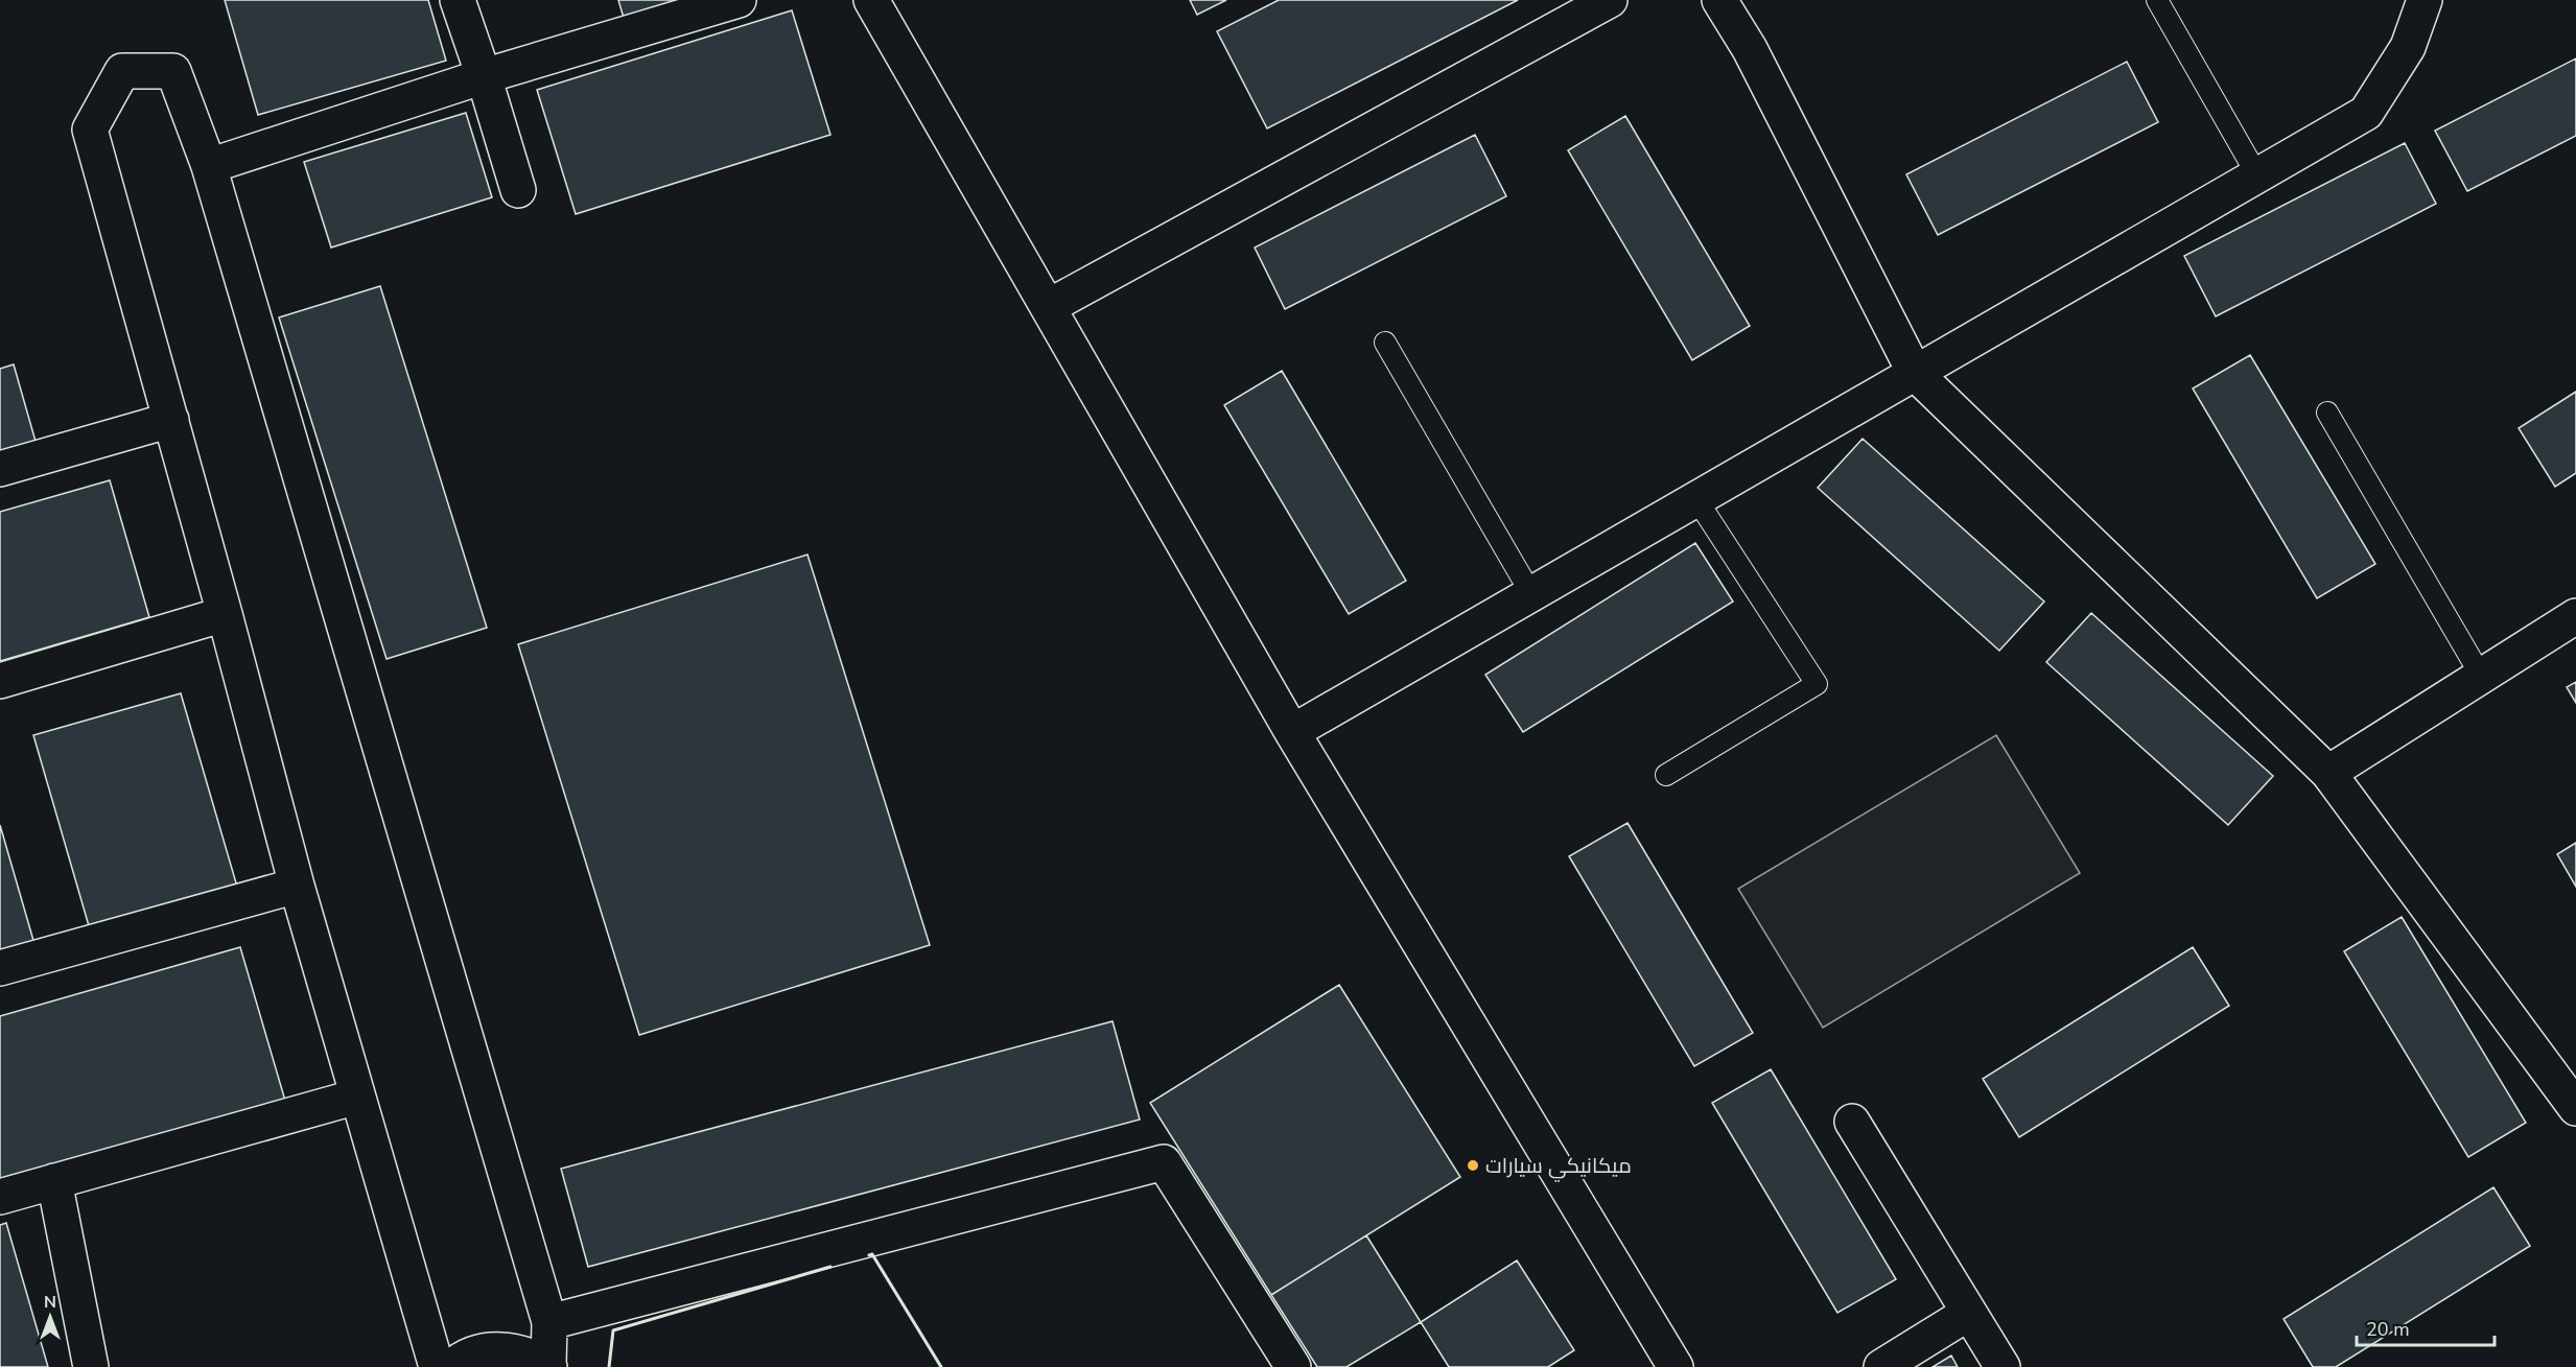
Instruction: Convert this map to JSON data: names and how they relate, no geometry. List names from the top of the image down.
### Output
{
  "places": ["ميكانيكي سيارات"],
  "scale_bar": "20 m",
  "north": "top"
}
